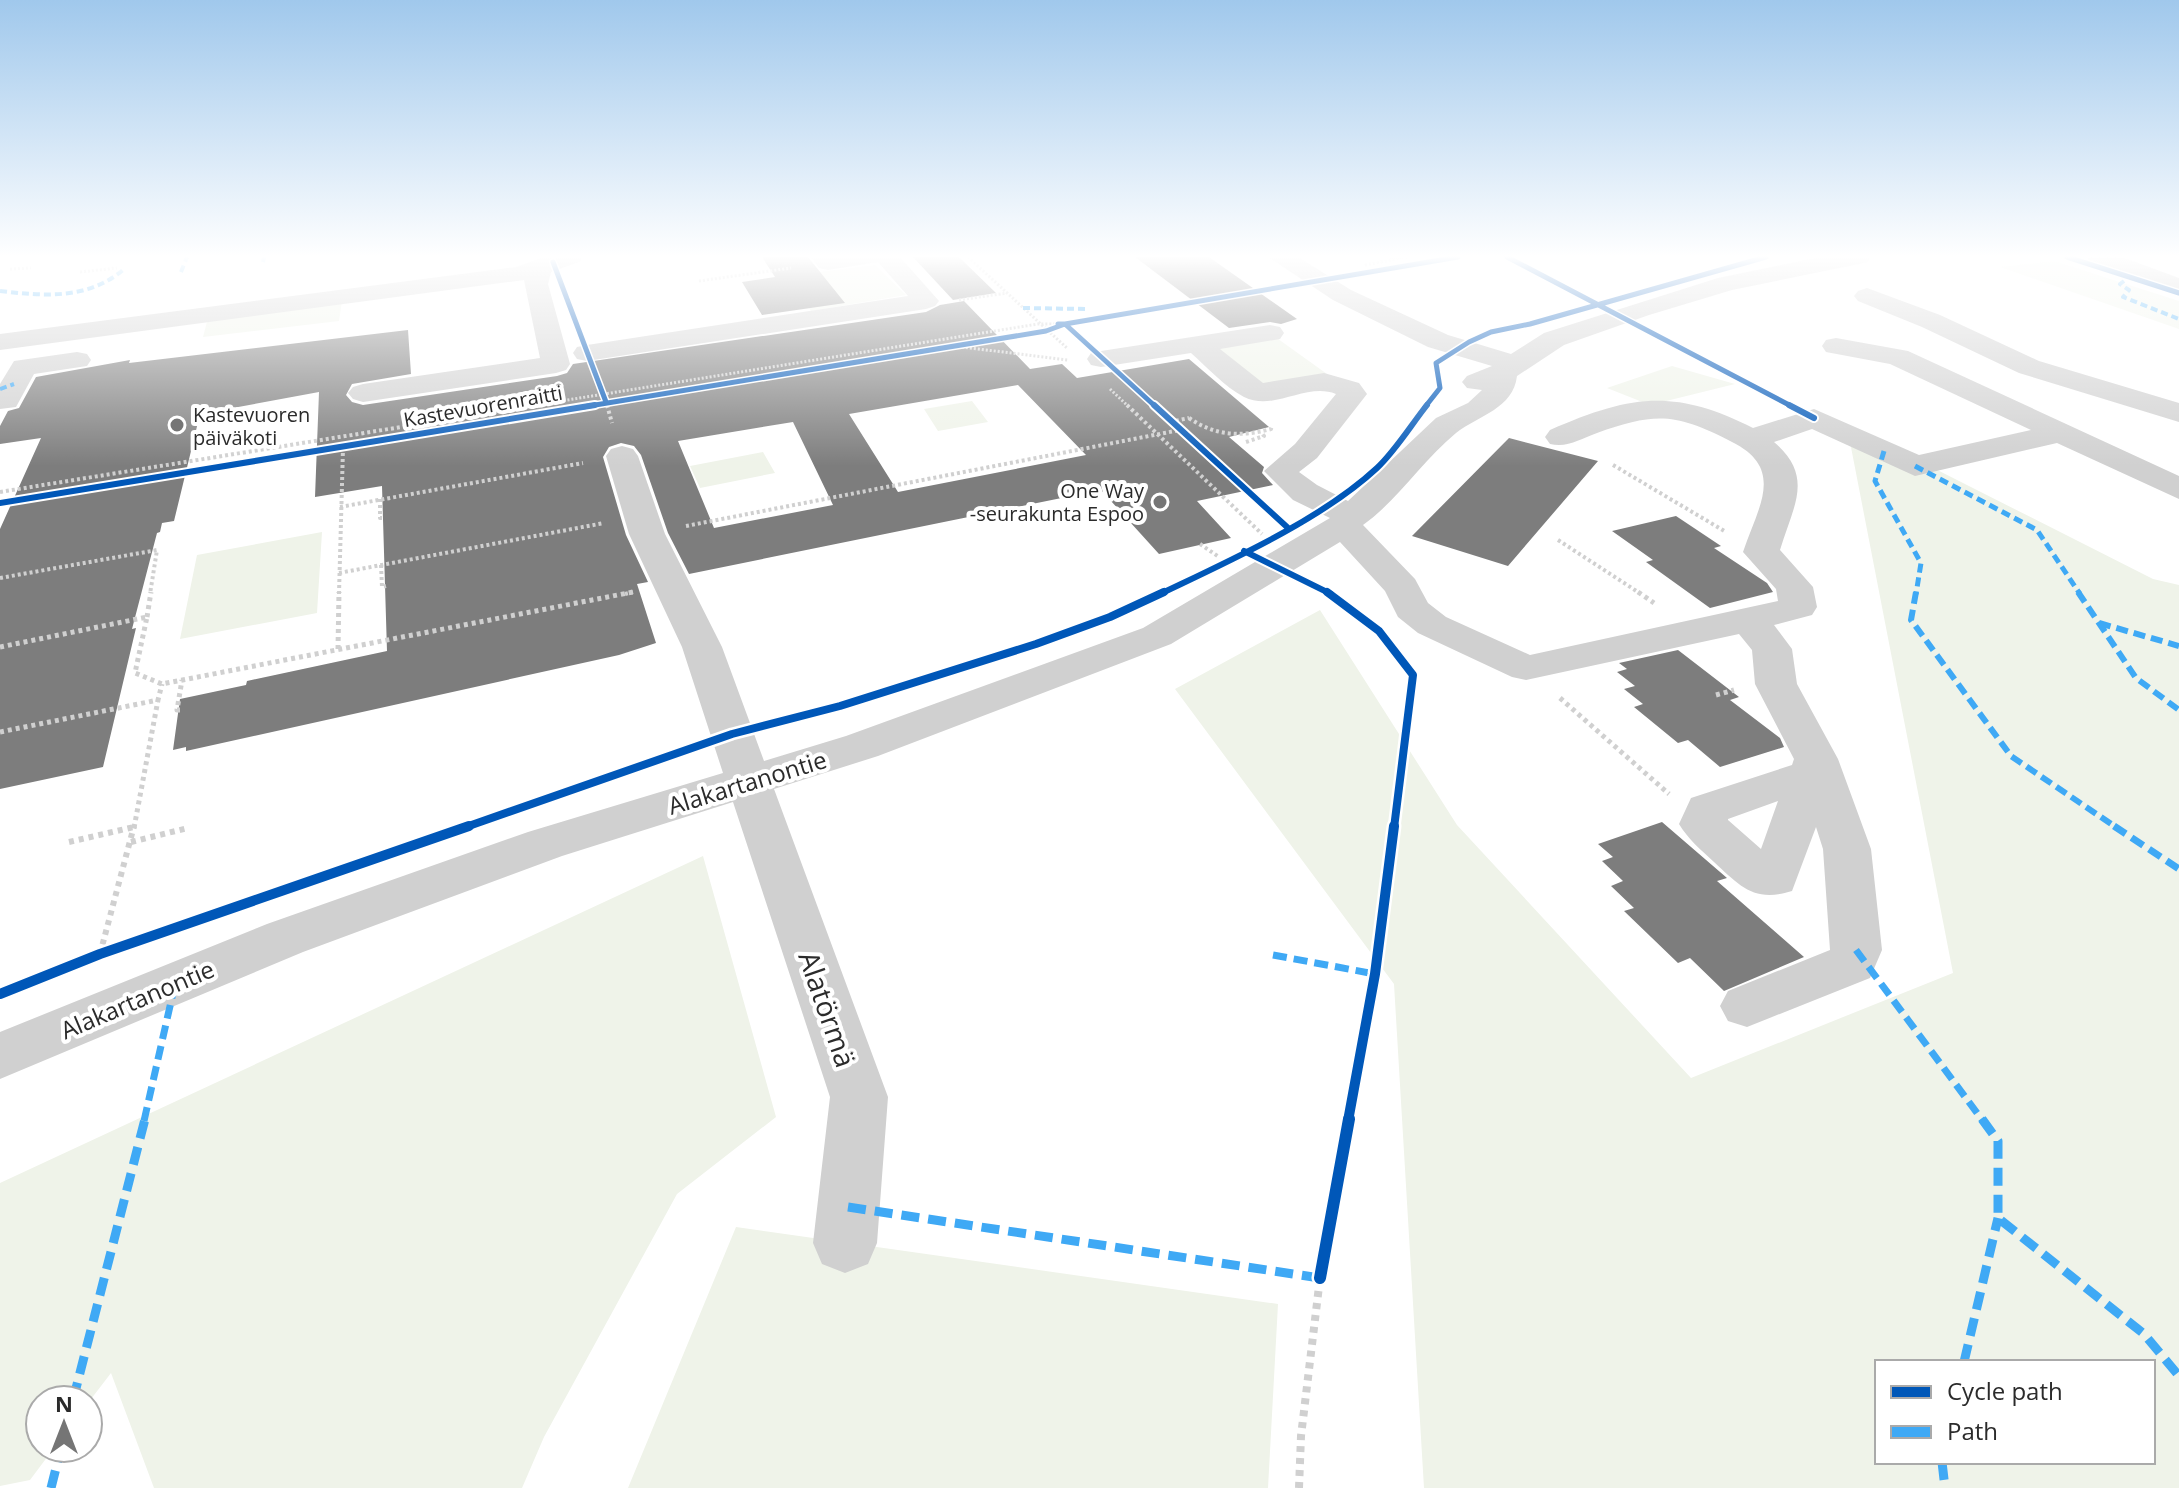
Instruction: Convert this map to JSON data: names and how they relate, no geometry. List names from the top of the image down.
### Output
{
  "streets": {
    "street": ["Alakartanontie", "Alatörmä"],
    "cycle path": ["Kastevuorenraitti"]
  },
  "crossings": [
    ["Alakartanontie", "Alatörmä"]
  ],
  "places": ["Kastevuoren päiväkoti", "One Way -seurakunta Espoo"],
  "legend": ["Cycle path", "Path"],
  "north": "top"
}
